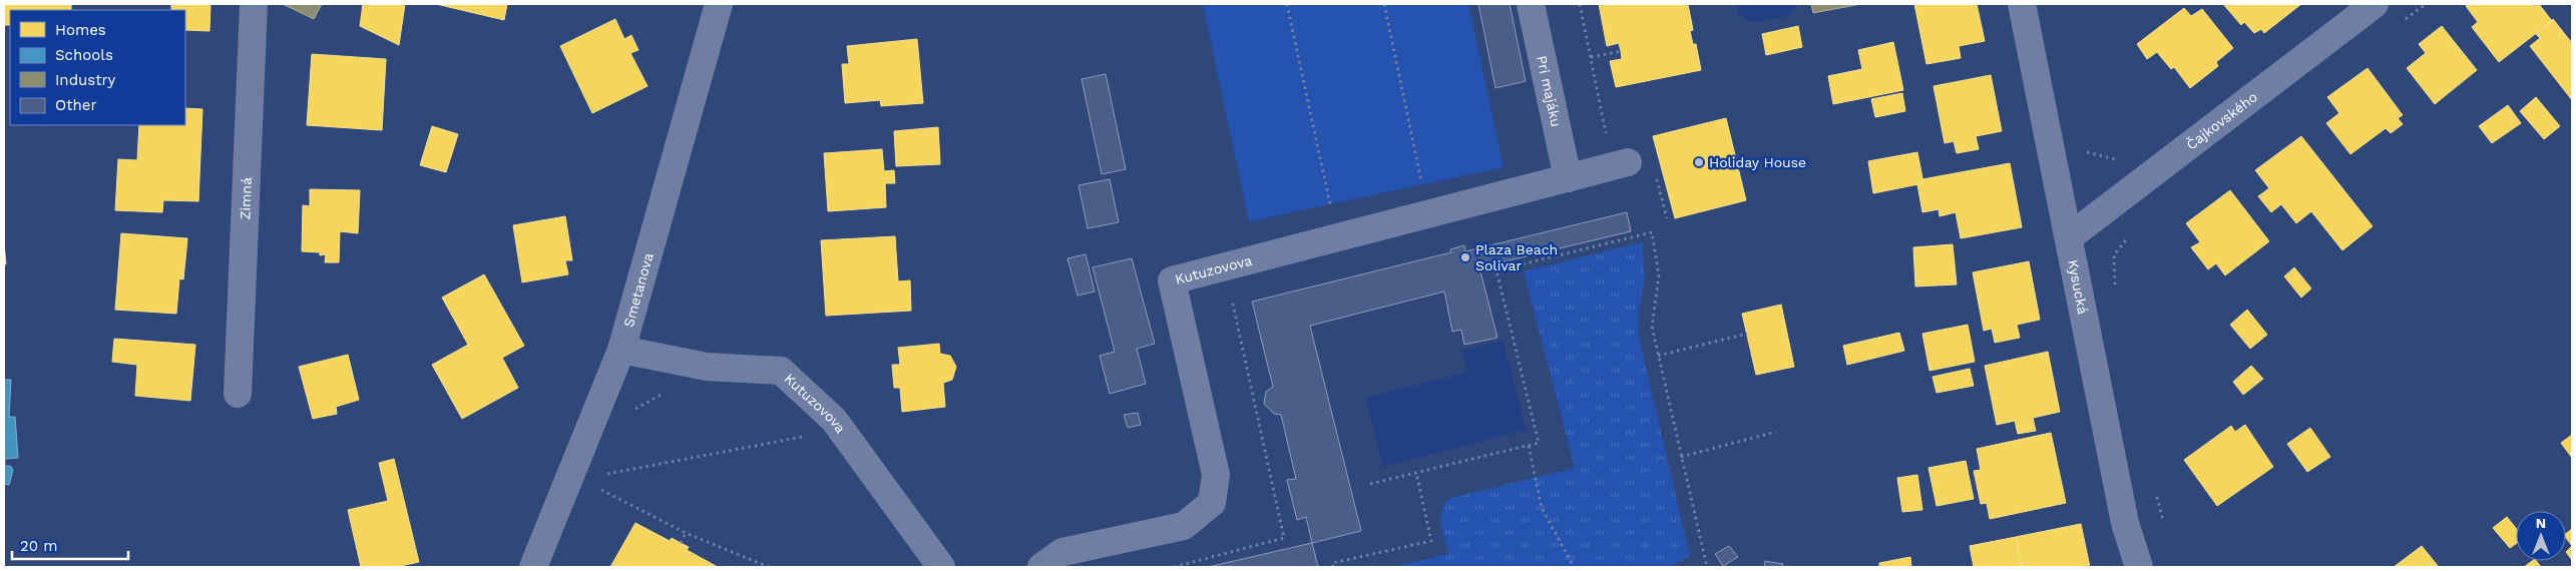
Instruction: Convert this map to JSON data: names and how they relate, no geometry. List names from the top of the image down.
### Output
{
  "streets": {
    "street": [
      "Pri majáku",
      "Čajkovského",
      "Zimná",
      "Kutuzovova",
      "Kysucká",
      "Smetanova"
    ]
  },
  "crossings": [
    ["Pri majáku", "Kutuzovova"],
    ["Čajkovského", "Kysucká"],
    ["Kutuzovova", "Smetanova"]
  ],
  "places": ["Holiday House", "Plaza Beach Solivar"],
  "legend": [
    "Homes",
    "Schools",
    "Industry",
    "Other"
  ],
  "scale_bar": "20 m",
  "north": "top"
}
